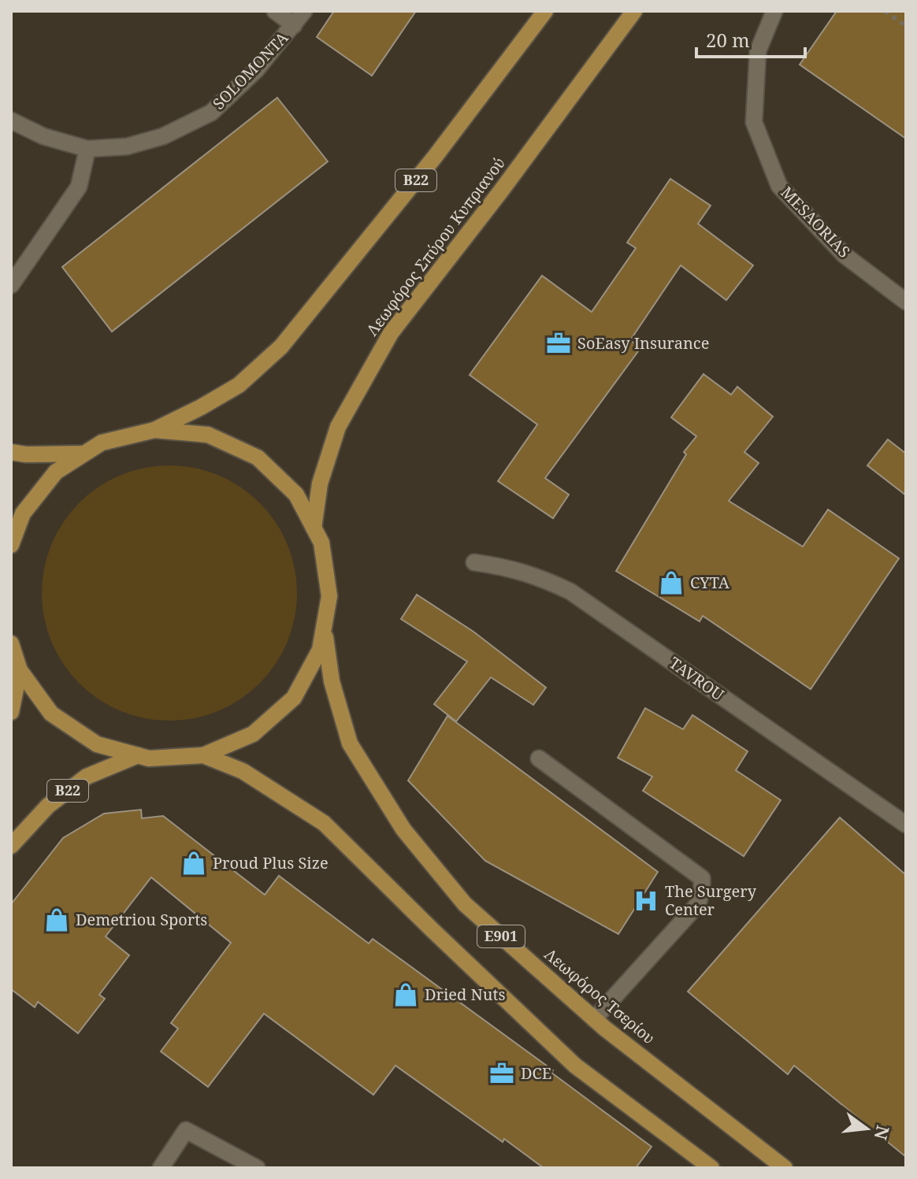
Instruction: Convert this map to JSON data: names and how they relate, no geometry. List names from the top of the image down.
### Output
{
  "streets": {
    "main road": [
      "B22",
      "Λεωφόρος Σπύρου Κυπριανού",
      "E901",
      "Λεωφόρος Τσερίου"
    ],
    "street": ["SOLOMONTA", "MESAORIAS", "TAVROU"]
  },
  "places": {
    "office": ["SoEasy Insurance", "DCE"],
    "shop": [
      "CYTA",
      "Proud Plus Size",
      "Demetriou Sports",
      "Dried Nuts"
    ],
    "hospital": ["The Surgery Center"]
  },
  "scale_bar": "20 m",
  "north": "right"
}
